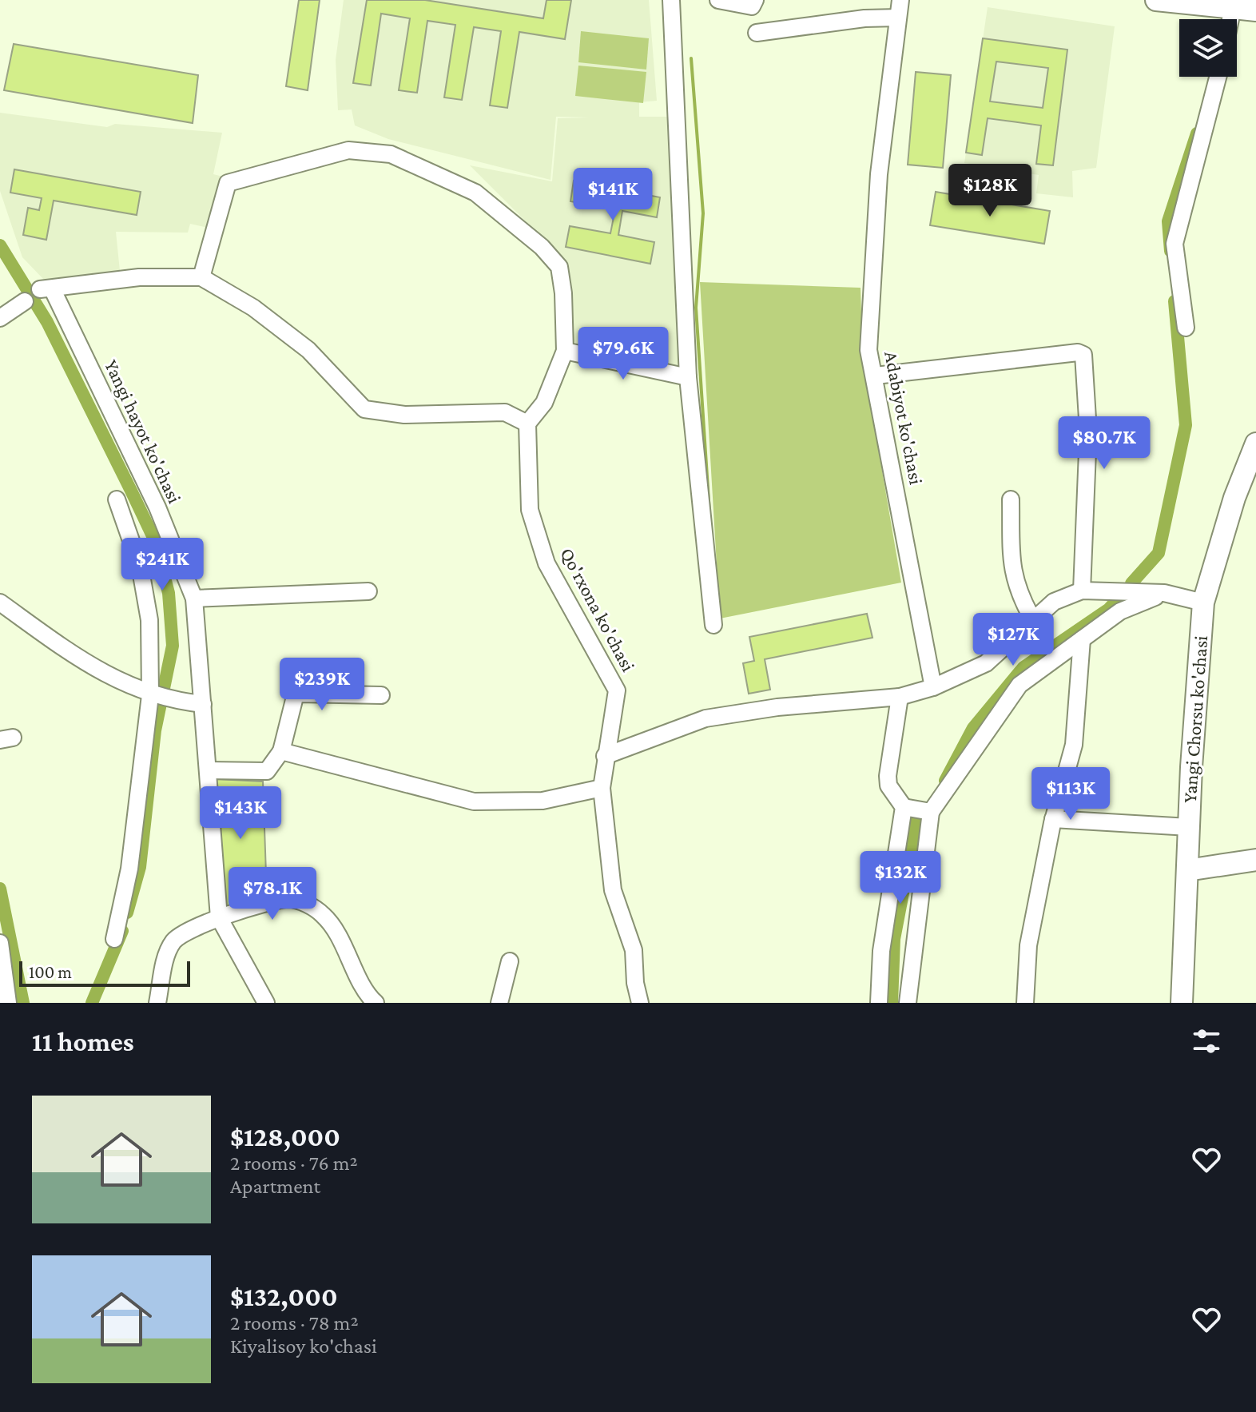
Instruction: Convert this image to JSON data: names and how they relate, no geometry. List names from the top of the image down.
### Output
{
  "streets": {
    "main road": ["Yangi Chorsu ko'chasi"],
    "street": ["Adabiyot ko'chasi", "Yangi hayot ko'chasi", "Qo'rxona ko'chasi"]
  },
  "scale_bar": "100 m",
  "page": {
    "price": [
      "$128K",
      "$141K",
      "$79.6K",
      "$80.7K",
      "$241K",
      "$127K",
      "$239K",
      "$113K",
      "$143K",
      "$132K",
      "$78.1K"
    ],
    "scale": "100 m",
    "heading": "11 homes",
    "list": [
      {
        "name": "$128,000",
        "note": "2 rooms · 76 m² · Apartment"
      },
      {
        "name": "$132,000",
        "note": "2 rooms · 78 m² · Kiyalisoy ko'chasi"
      }
    ]
  }
}
